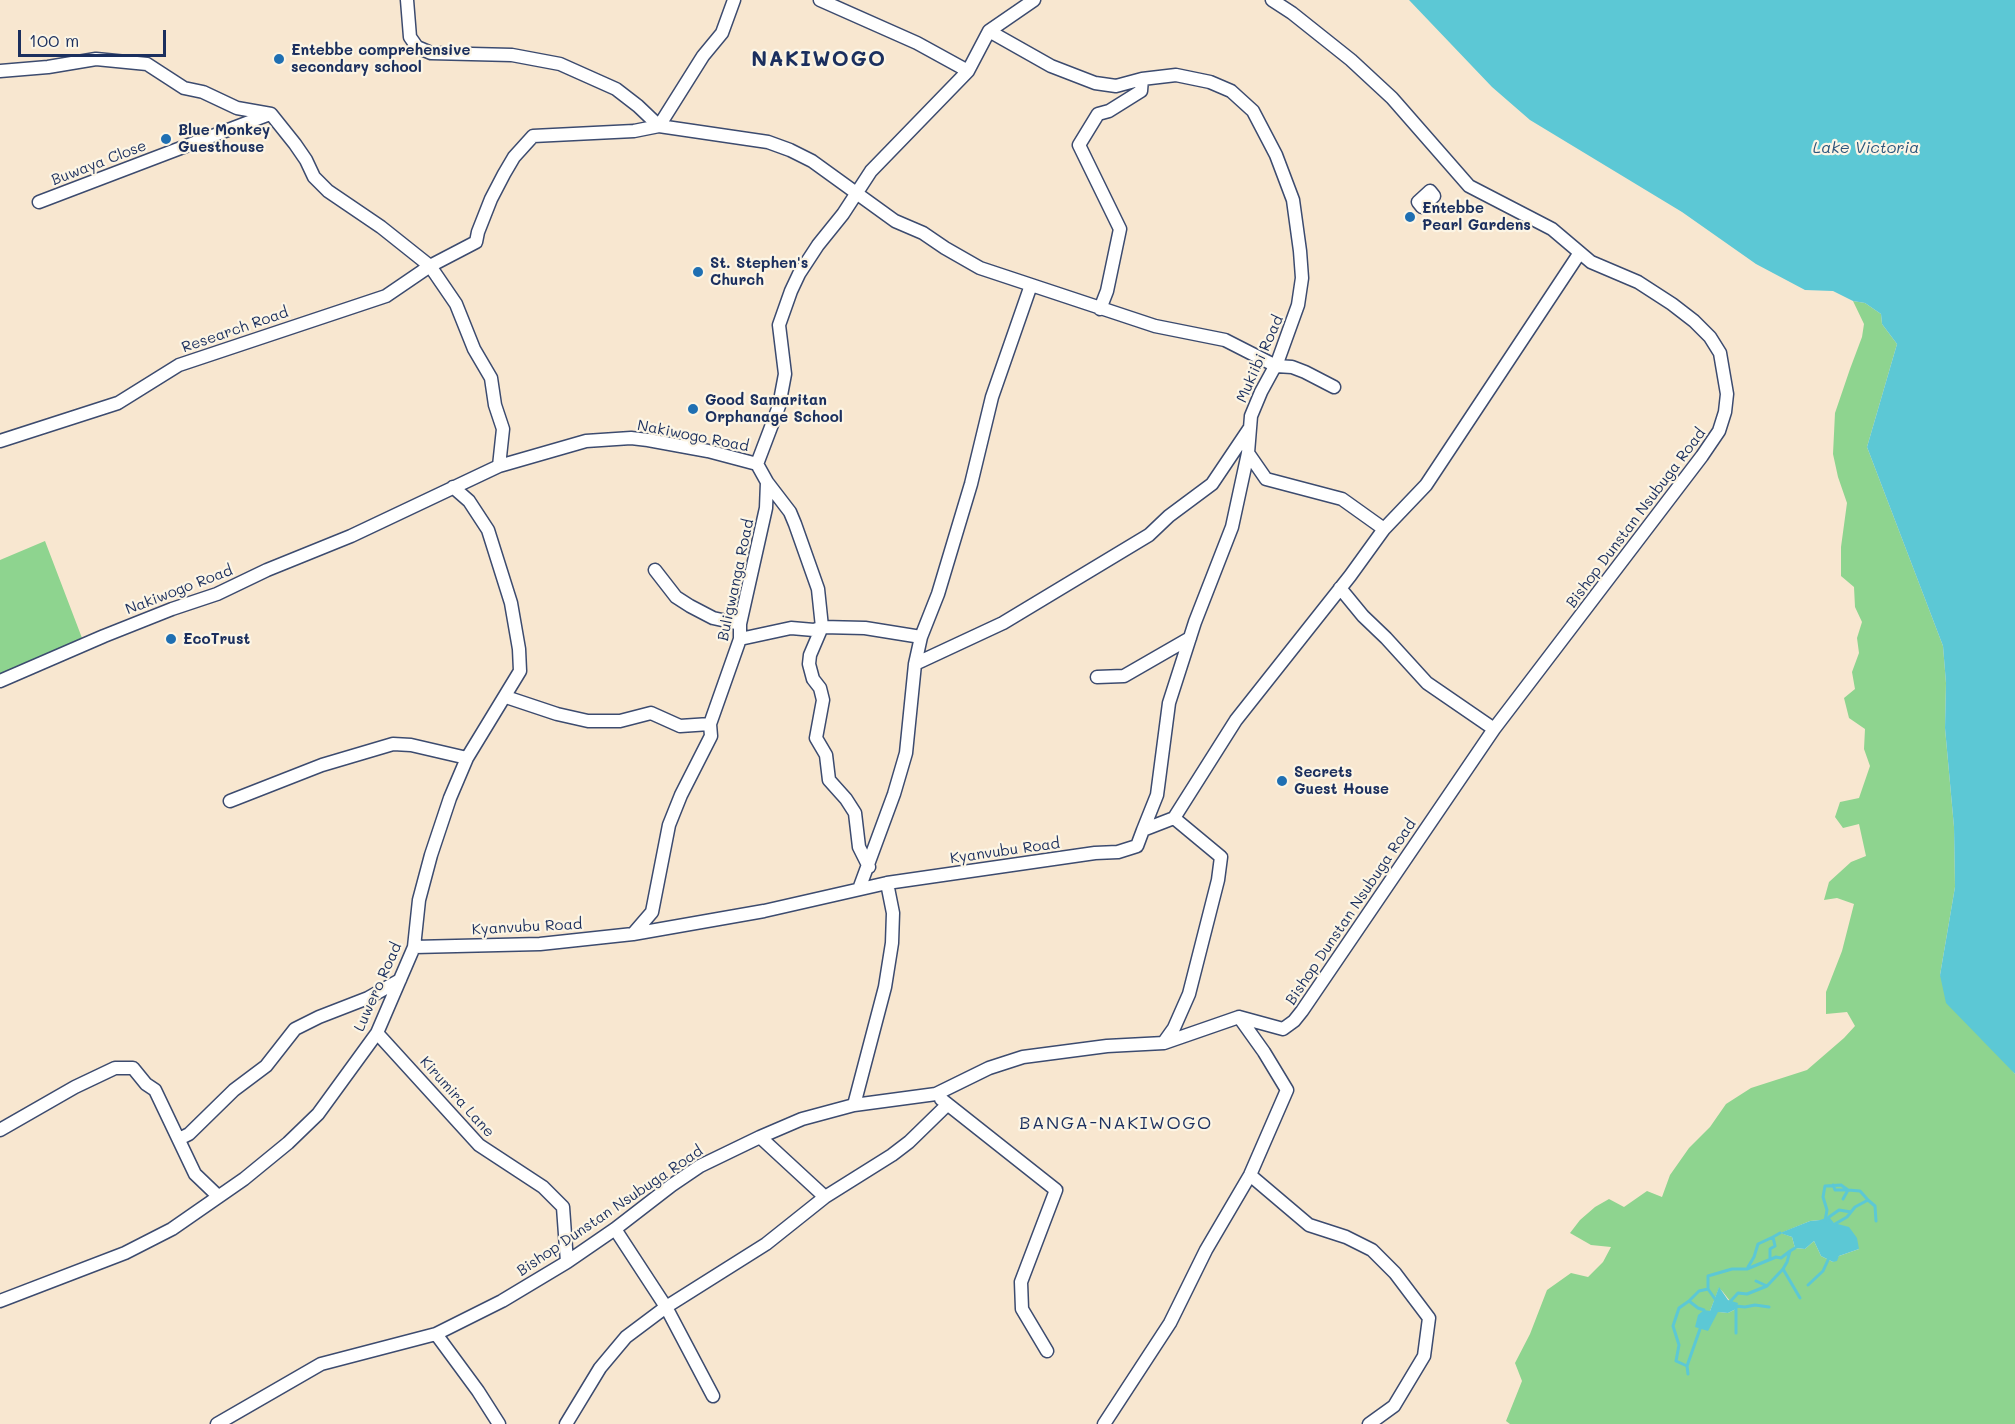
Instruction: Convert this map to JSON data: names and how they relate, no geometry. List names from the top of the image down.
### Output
{
  "streets": {
    "street": [
      "Buwaya Close",
      "Research Road",
      "Mukiibi Road",
      "Nakiwogo Road",
      "Bishop Dunstan Nsubuga Road",
      "Buligwanga Road",
      "Kyanvubu Road",
      "Luwero Road",
      "Kirumira Lane"
    ]
  },
  "crossings": [
    ["Mukiibi Road", "Nakiwogo Road"],
    ["Mukiibi Road", "Kyanvubu Road"],
    ["Nakiwogo Road", "Luwero Road"],
    ["Bishop Dunstan Nsubuga Road", "Kirumira Lane"],
    ["Buligwanga Road", "Kyanvubu Road"],
    ["Kyanvubu Road", "Luwero Road"],
    ["Luwero Road", "Kirumira Lane"]
  ],
  "districts": ["NAKIWOGO", "BANGA-NAKIWOGO"],
  "water": ["Lake Victoria"],
  "places": [
    "Entebbe comprehensive secondary school",
    "Blue Monkey Guesthouse",
    "Entebbe Pearl Gardens",
    "St. Stephen's Church",
    "Good Samaritan Orphanage School",
    "EcoTrust",
    "Secrets Guest House"
  ],
  "scale_bar": "100 m"
}
